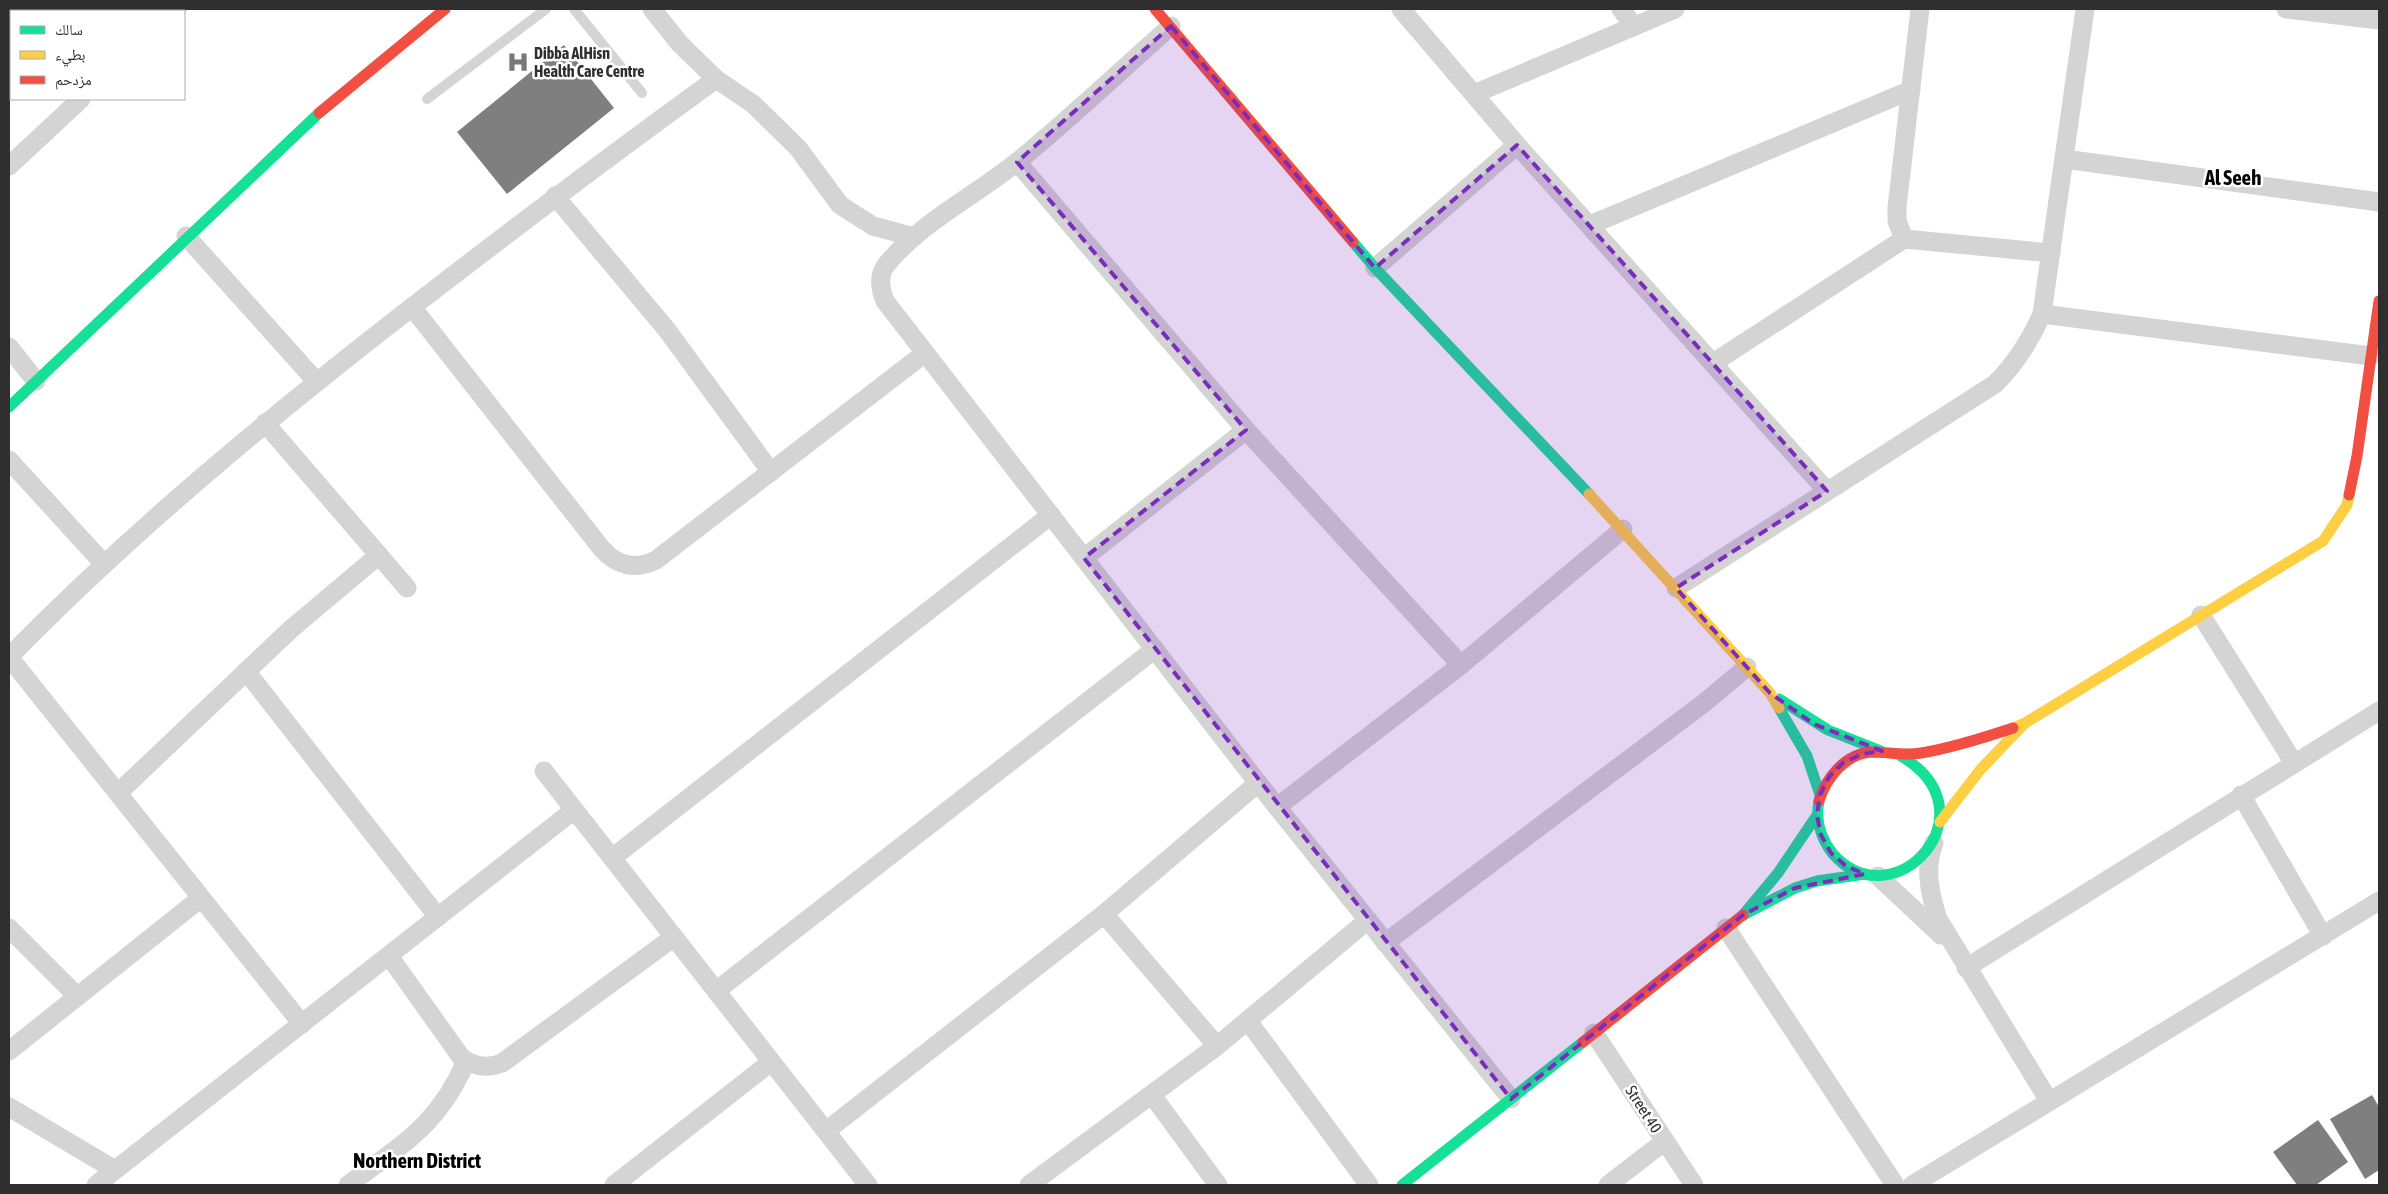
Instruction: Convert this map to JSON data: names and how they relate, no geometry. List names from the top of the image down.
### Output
{
  "streets": {
    "street": ["Street 40"]
  },
  "districts": ["Al Seeh", "Northern District"],
  "places": {
    "hospital": ["Dibba AlHisn Health Care Centre"]
  },
  "legend": ["سالك", "بطيء", "مزدحم"]
}
